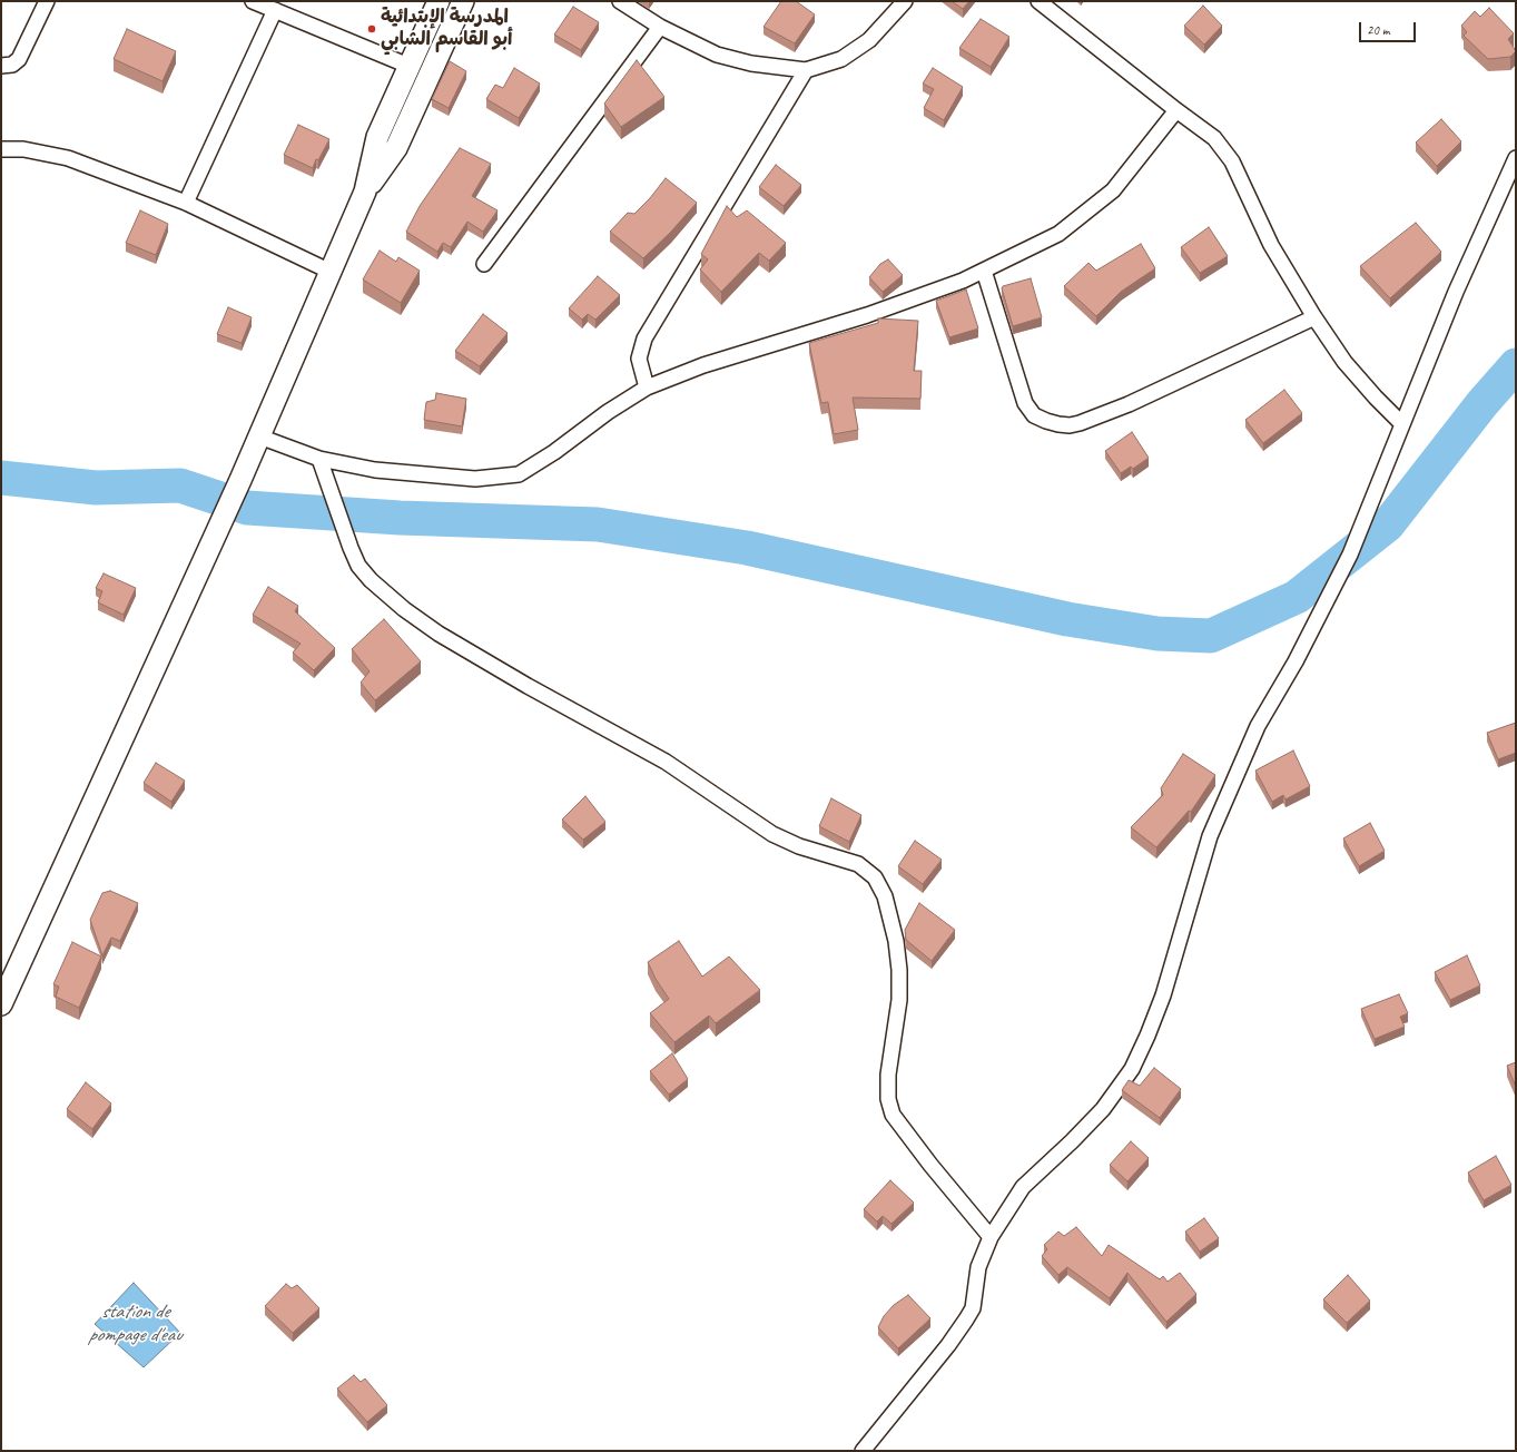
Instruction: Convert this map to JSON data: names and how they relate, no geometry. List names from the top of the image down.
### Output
{
  "water": ["station de pompage d'eau"],
  "places": ["المدرسة الإبتدائية أبو القاسم الشابي"],
  "scale_bar": "20 m"
}
